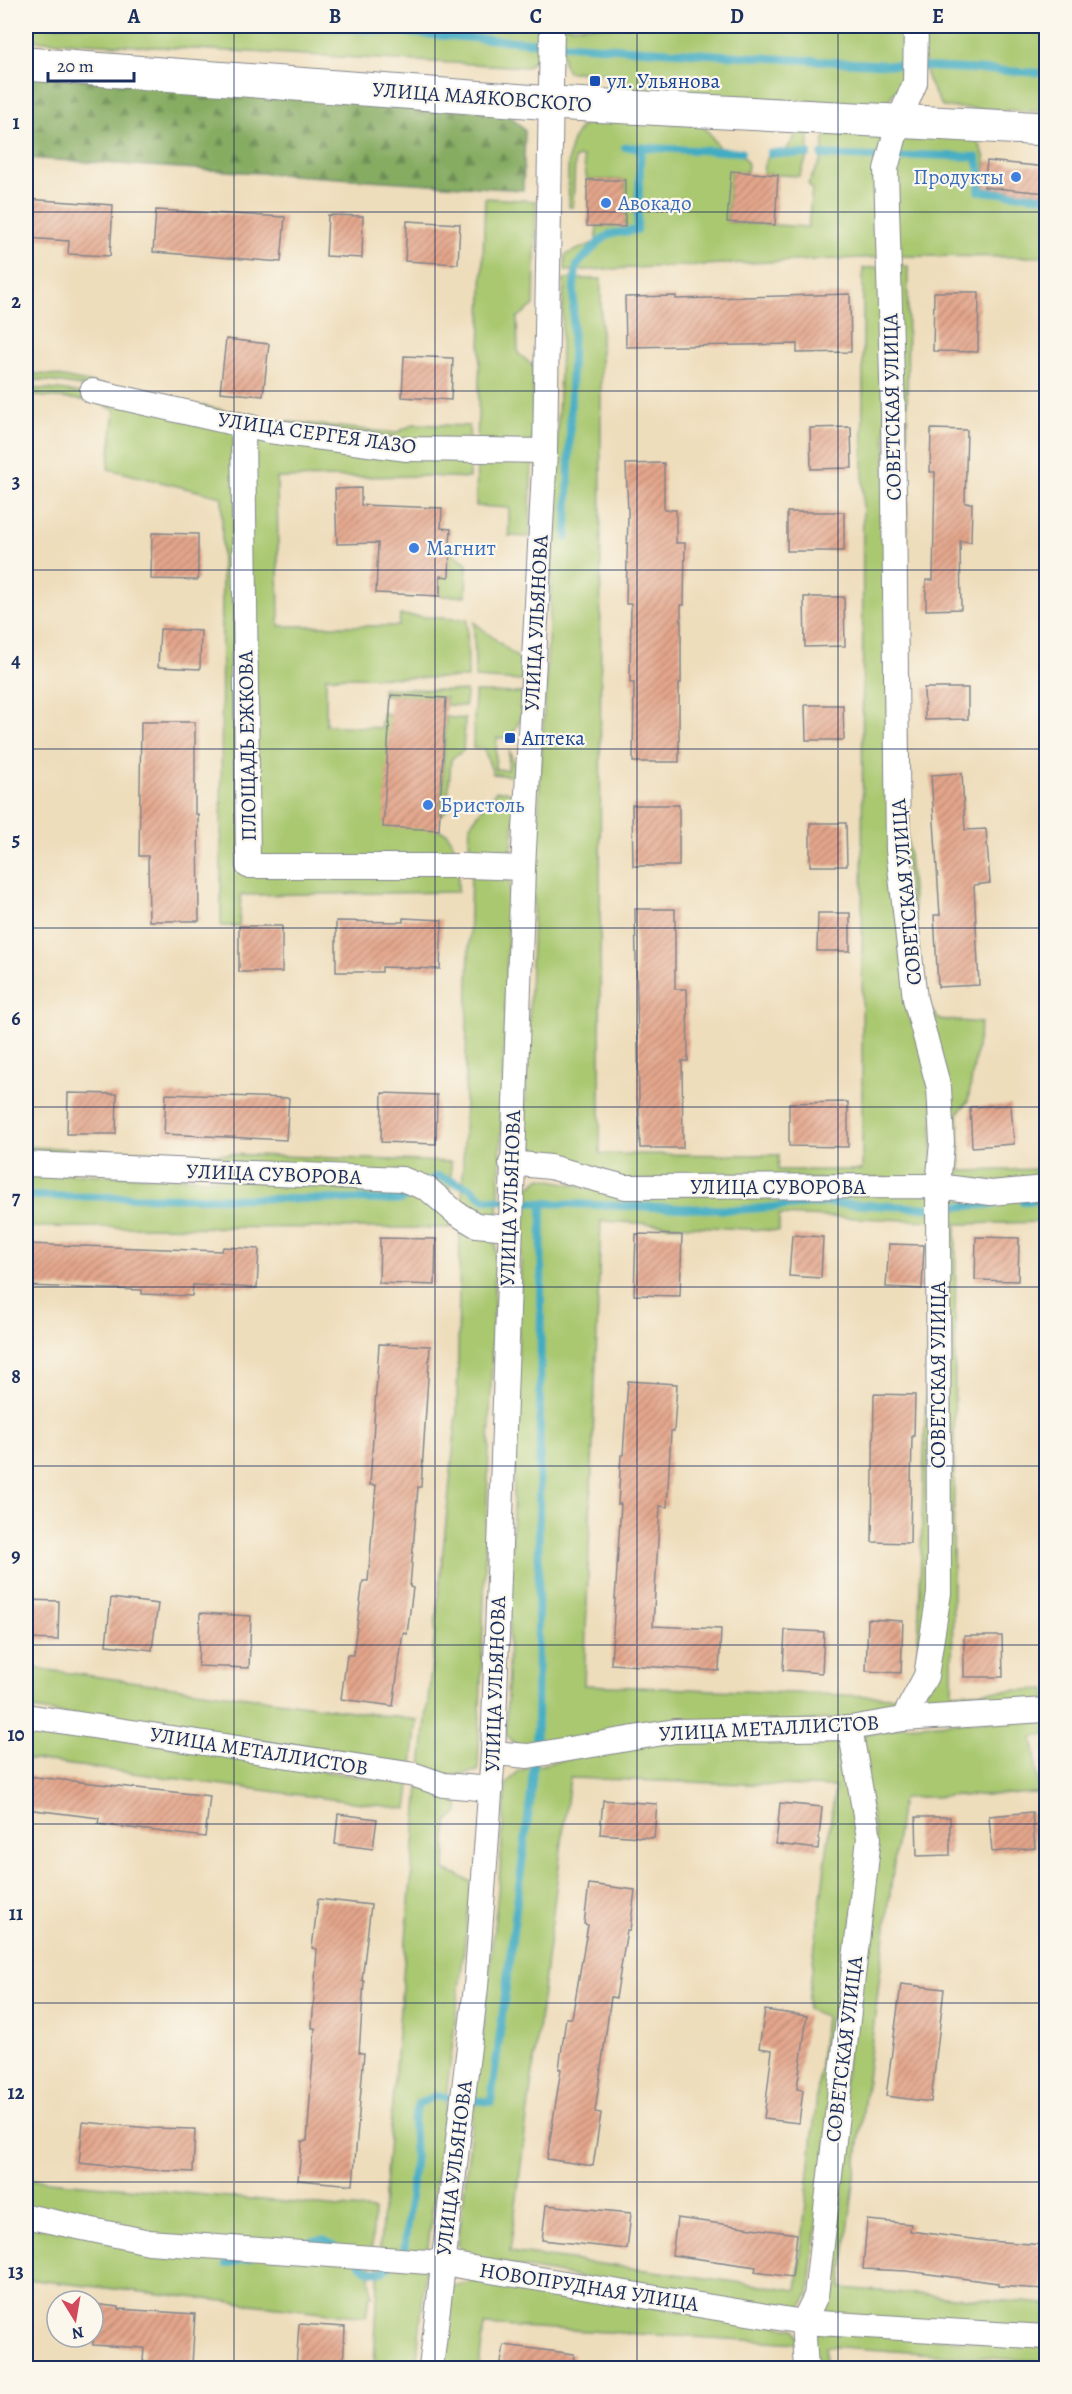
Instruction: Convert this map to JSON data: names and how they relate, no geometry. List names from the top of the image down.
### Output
{
  "streets": {
    "main road": ["УЛИЦА МАЯКОВСКОГО"],
    "street": [
      "СОВЕТСКАЯ УЛИЦА",
      "УЛИЦА СЕРГЕЯ ЛАЗО",
      "УЛИЦА УЛЬЯНОВА",
      "ПЛОЩАДЬ ЕЖКОВА",
      "УЛИЦА СУВОРОВА",
      "УЛИЦА МЕТАЛЛИСТОВ",
      "НОВОПРУДНАЯ УЛИЦА"
    ]
  },
  "crossings": [
    ["УЛИЦА МАЯКОВСКОГО", "СОВЕТСКАЯ УЛИЦА"],
    ["УЛИЦА МАЯКОВСКОГО", "УЛИЦА УЛЬЯНОВА"],
    ["СОВЕТСКАЯ УЛИЦА", "УЛИЦА СУВОРОВА"],
    ["СОВЕТСКАЯ УЛИЦА", "УЛИЦА МЕТАЛЛИСТОВ"],
    ["СОВЕТСКАЯ УЛИЦА", "НОВОПРУДНАЯ УЛИЦА"],
    ["УЛИЦА СЕРГЕЯ ЛАЗО", "УЛИЦА УЛЬЯНОВА"],
    ["УЛИЦА СЕРГЕЯ ЛАЗО", "ПЛОЩАДЬ ЕЖКОВА"],
    ["УЛИЦА УЛЬЯНОВА", "ПЛОЩАДЬ ЕЖКОВА"],
    ["УЛИЦА УЛЬЯНОВА", "УЛИЦА СУВОРОВА"],
    ["УЛИЦА УЛЬЯНОВА", "УЛИЦА МЕТАЛЛИСТОВ"],
    ["УЛИЦА УЛЬЯНОВА", "НОВОПРУДНАЯ УЛИЦА"]
  ],
  "places": {
    "transit": ["ул. Ульянова", "Аптека"],
    "other": [
      "Продукты",
      "Авокадо",
      "Магнит",
      "Бристоль"
    ]
  },
  "scale_bar": "20 m",
  "north": "bottom",
  "grid": {
    "columns": [
      "A",
      "B",
      "C",
      "D",
      "E"
    ],
    "rows": [
      "1",
      "2",
      "3",
      "4",
      "5",
      "6",
      "7",
      "8",
      "9",
      "10",
      "11",
      "12",
      "13"
    ]
  }
}
